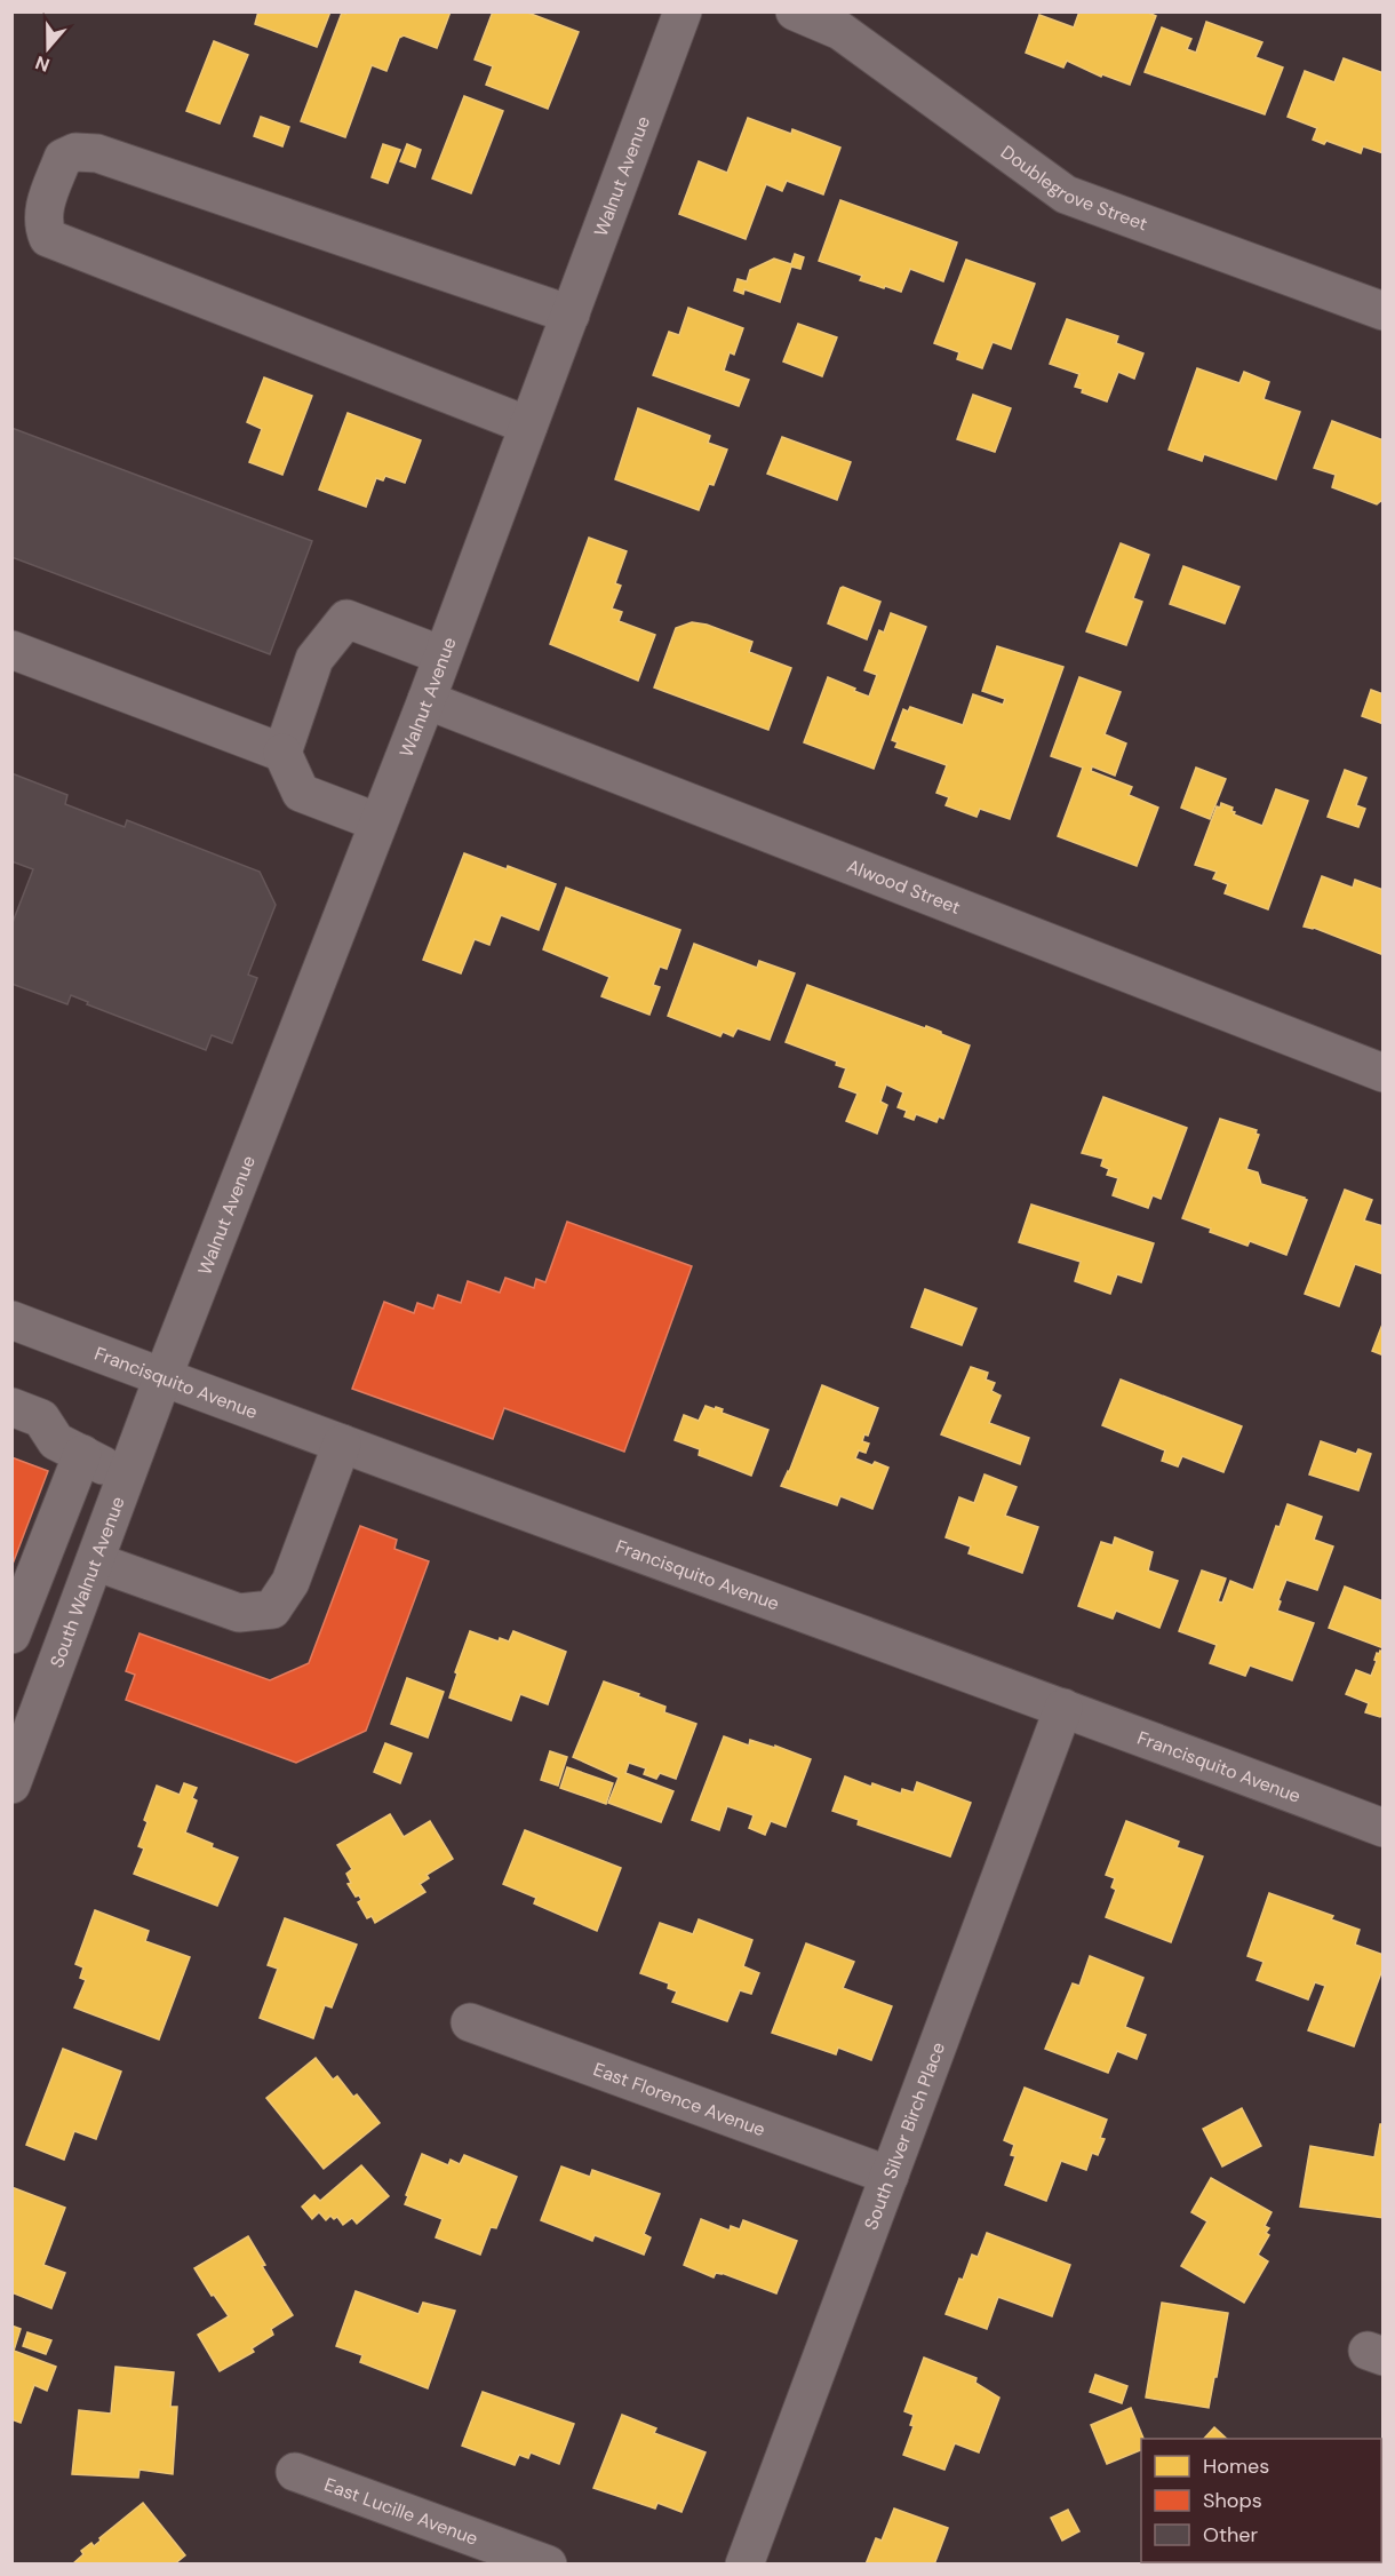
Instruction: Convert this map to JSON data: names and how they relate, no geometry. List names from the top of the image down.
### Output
{
  "streets": {
    "street": [
      "Walnut Avenue",
      "Doublegrove Street",
      "Alwood Street",
      "Francisquito Avenue",
      "South Walnut Avenue",
      "East Florence Avenue",
      "South Silver Birch Place",
      "East Lucille Avenue"
    ]
  },
  "crossings": [
    ["Walnut Avenue", "Alwood Street"],
    ["Walnut Avenue", "Francisquito Avenue"],
    ["Walnut Avenue", "South Walnut Avenue"],
    ["Francisquito Avenue", "South Walnut Avenue"],
    ["Francisquito Avenue", "South Silver Birch Place"],
    ["East Florence Avenue", "South Silver Birch Place"]
  ],
  "legend": ["Homes", "Shops", "Other"],
  "north": "bottom"
}
